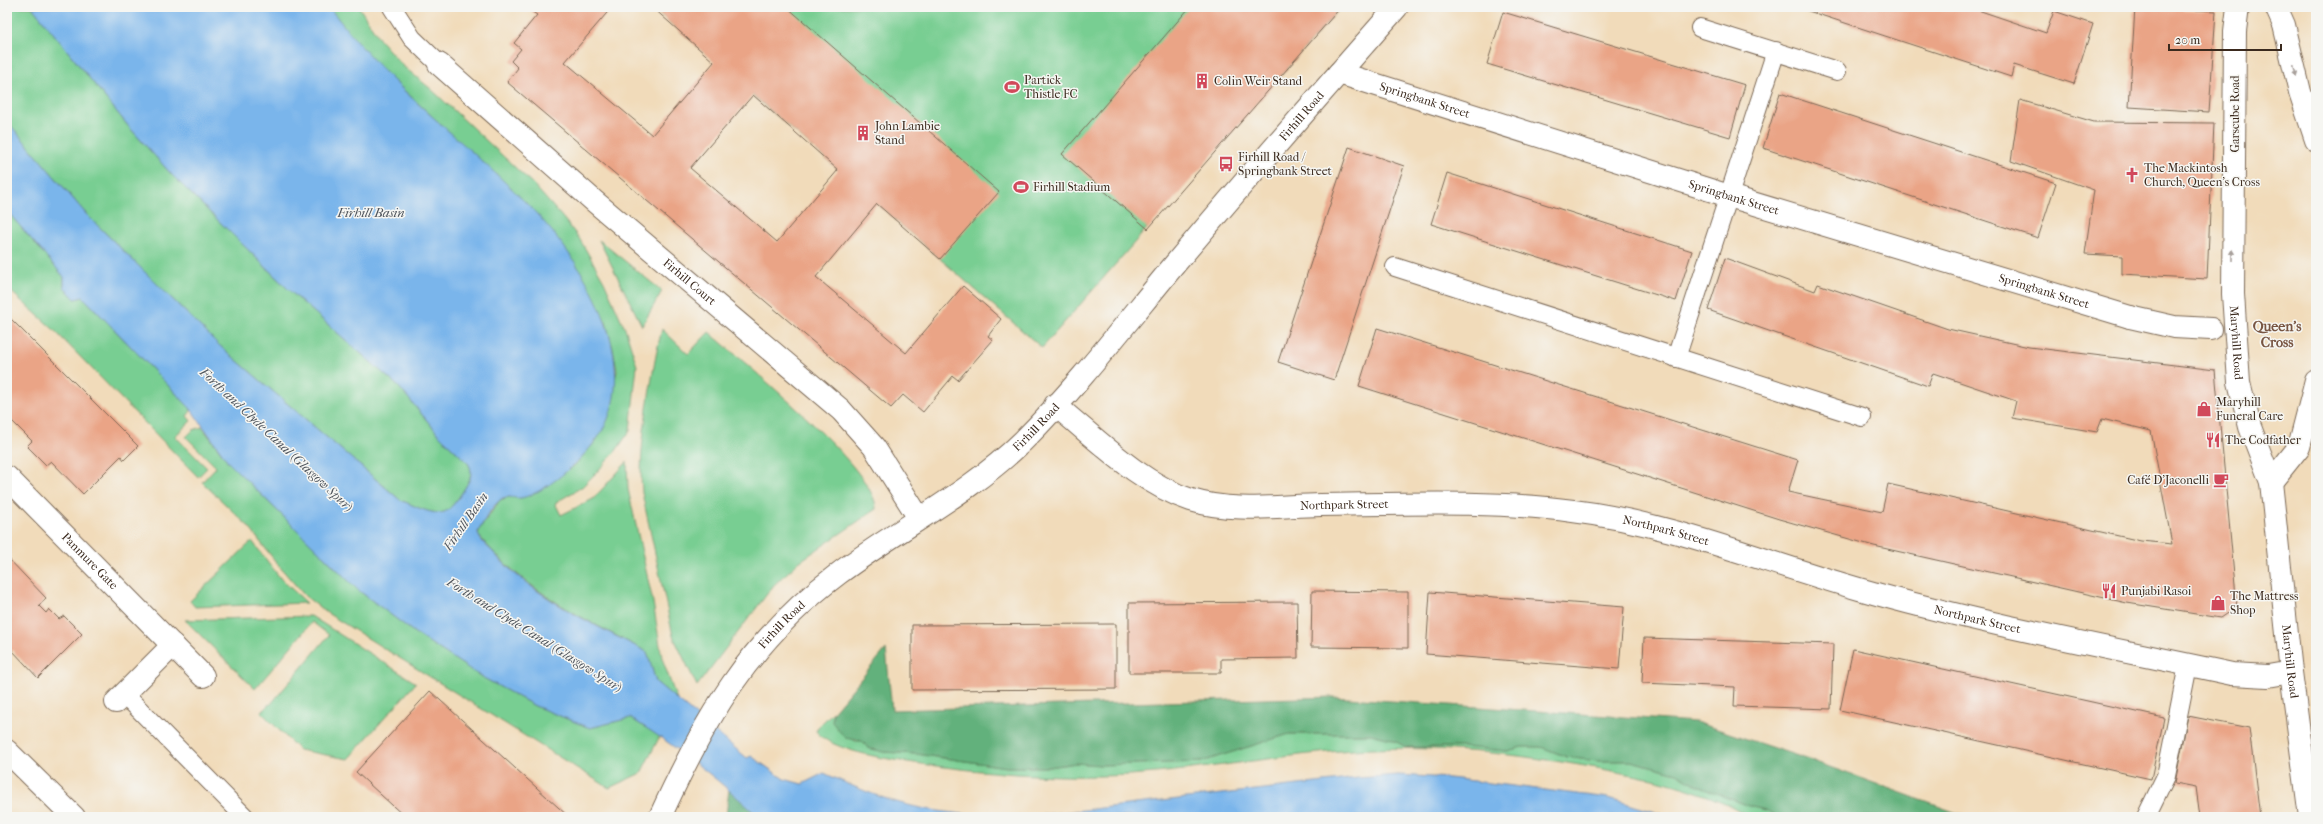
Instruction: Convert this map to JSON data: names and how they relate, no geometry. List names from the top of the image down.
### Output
{
  "streets": {
    "street": [
      "Springbank Street",
      "Garscube Road",
      "Firhill Road",
      "Firhill Court",
      "Maryhill Road",
      "Northpark Street",
      "Panmure Gate"
    ]
  },
  "crossings": [
    ["Springbank Street", "Firhill Road"],
    ["Garscube Road", "Maryhill Road"],
    ["Firhill Road", "Firhill Court"],
    ["Firhill Road", "Northpark Street"],
    ["Maryhill Road", "Northpark Street"]
  ],
  "districts": ["Queen's Cross"],
  "water": ["Firhill Basin", "Forth and Clyde Canal (Glasgow Spur)"],
  "places": {
    "building": ["Colin Weir Stand", "John Lambie Stand"],
    "sports": ["Partick Thistle FC", "Firhill Stadium"],
    "bus stop": ["Firhill Road / Springbank Street"],
    "church": ["The Mackintosh Church, Queen's Cross"],
    "shop": ["Maryhill Funeral Care", "The Mattress Shop"],
    "restaurant": ["The Codfather", "Punjabi Rasoi"],
    "cafe": ["Café D'Jaconelli"]
  },
  "scale_bar": "20 m"
}
